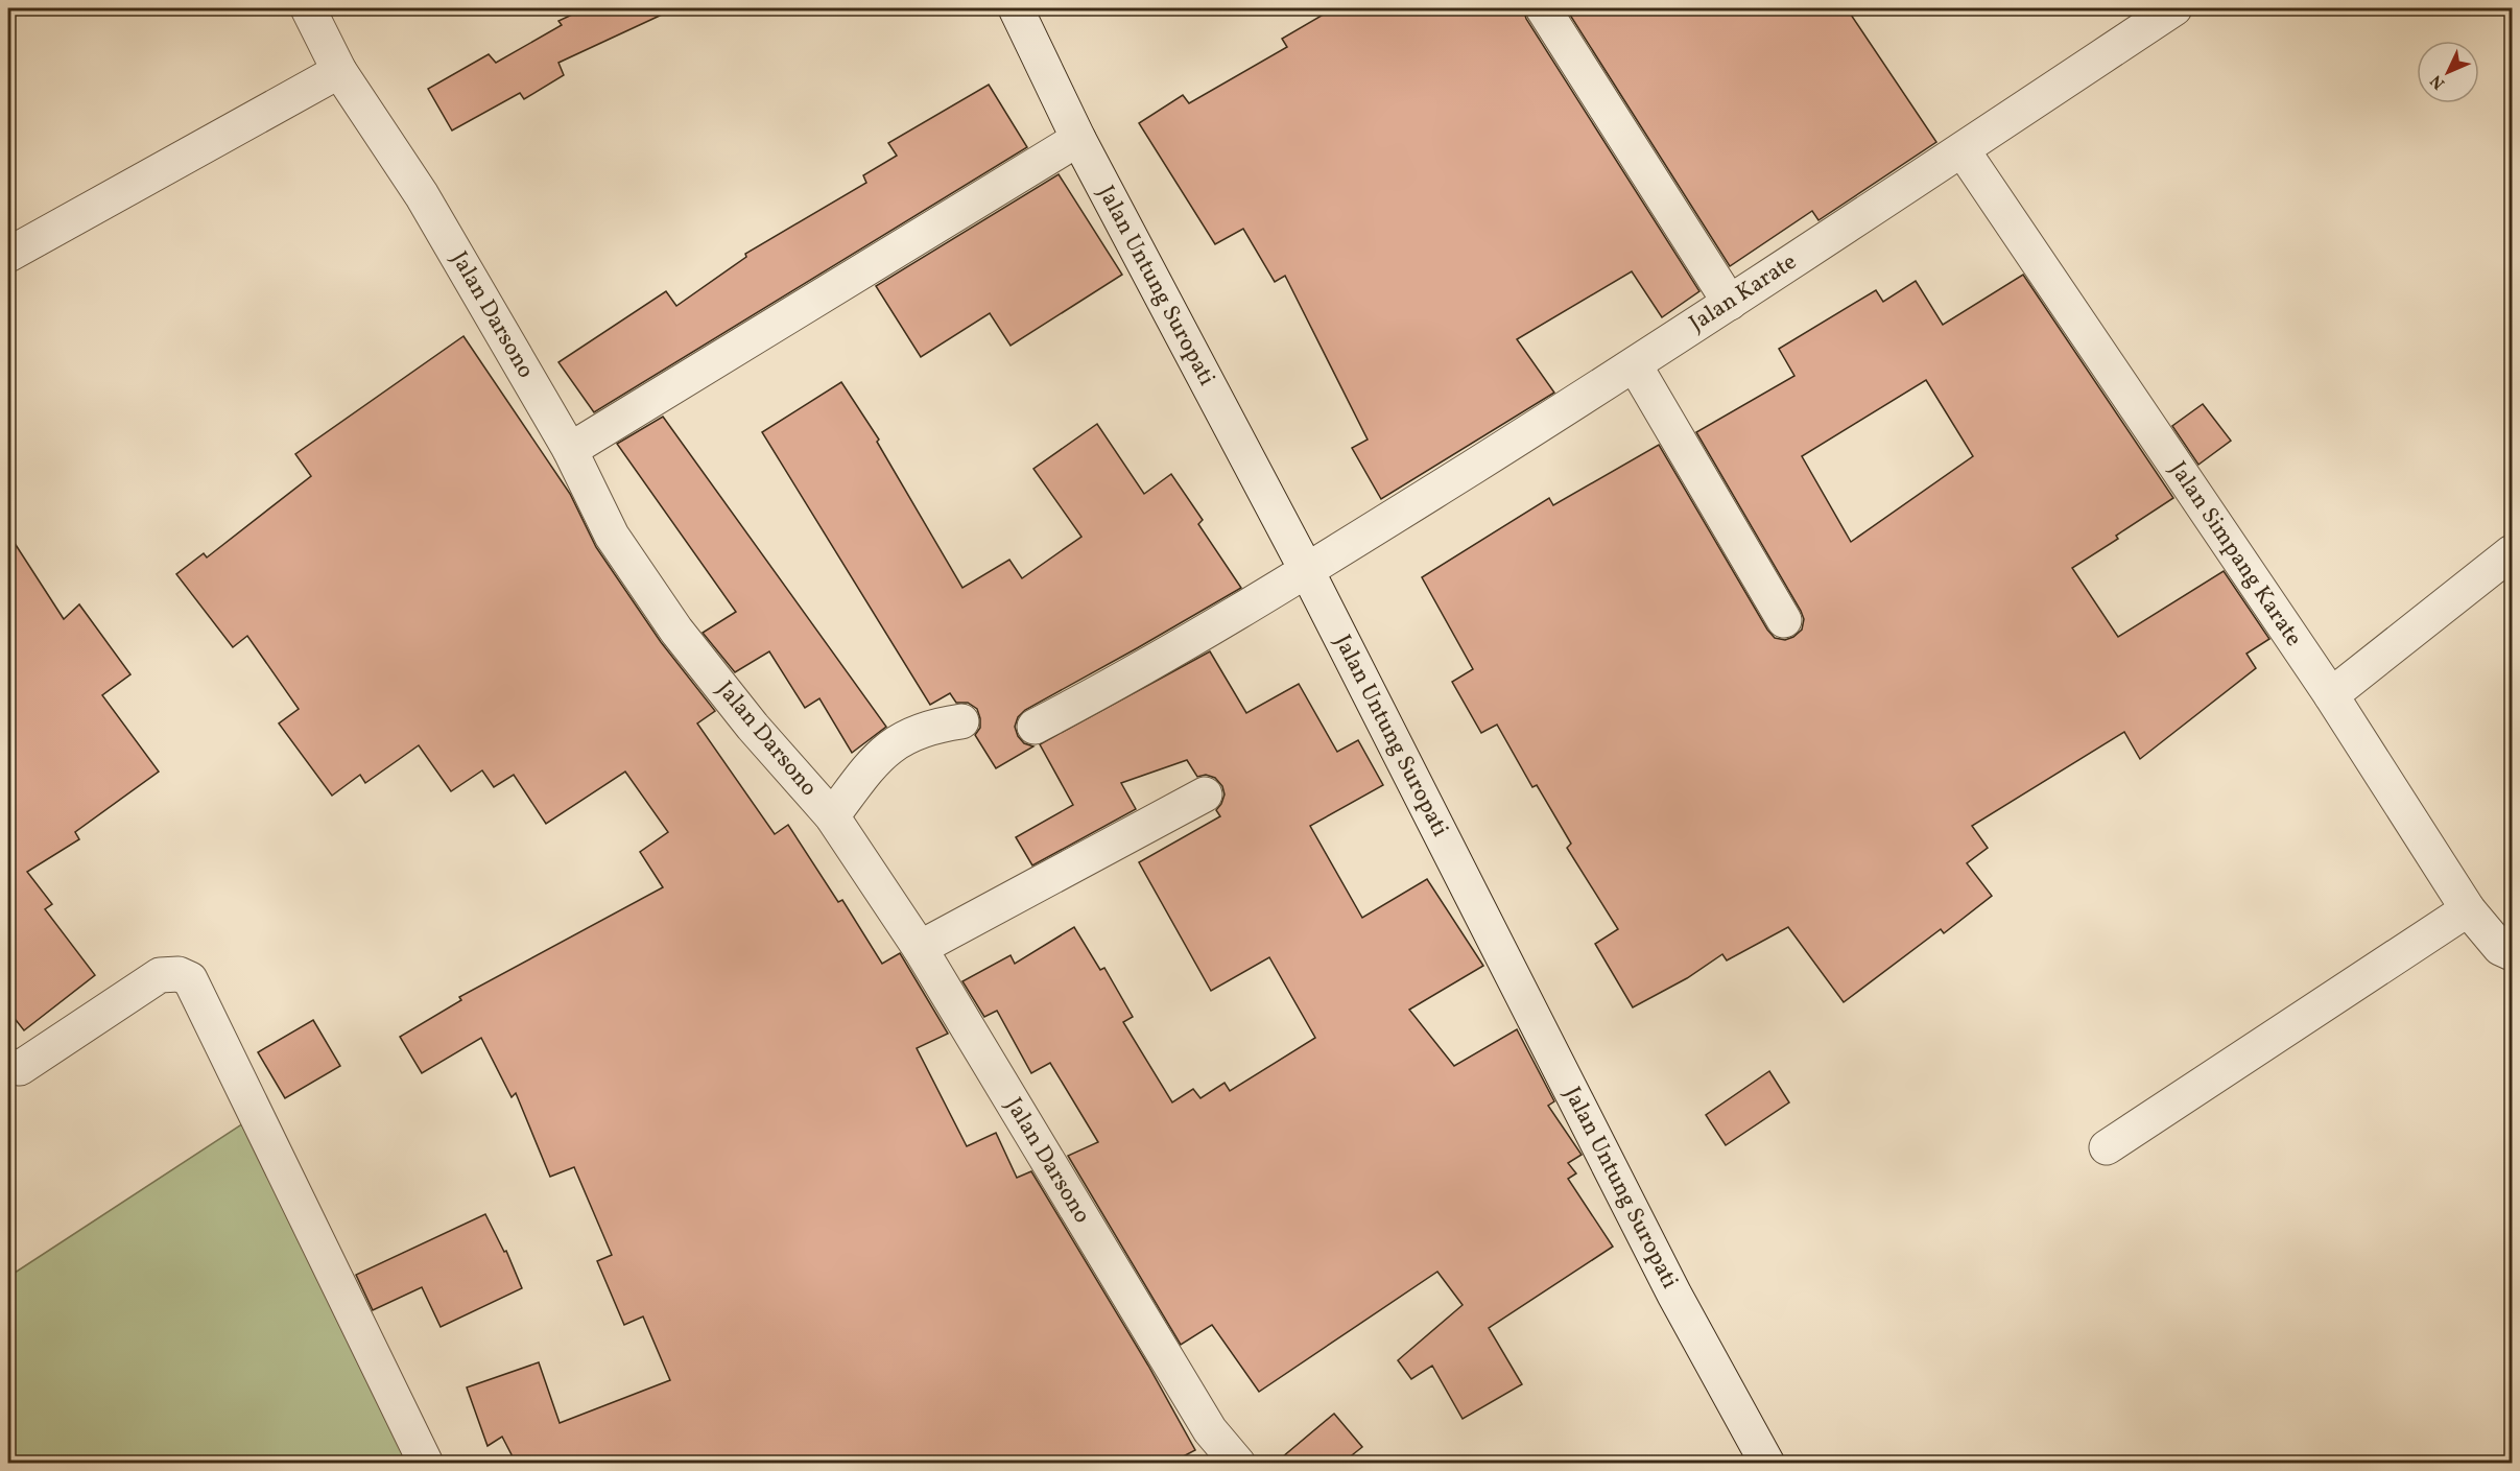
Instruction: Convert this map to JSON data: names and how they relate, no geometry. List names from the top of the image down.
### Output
{
  "streets": {
    "street": [
      "Jalan Untung Suropati",
      "Jalan Karate",
      "Jalan Darsono",
      "Jalan Simpang Karate"
    ]
  },
  "crossings": [
    ["Jalan Untung Suropati", "Jalan Karate"],
    ["Jalan Karate", "Jalan Simpang Karate"]
  ],
  "north": "bottom left"
}
